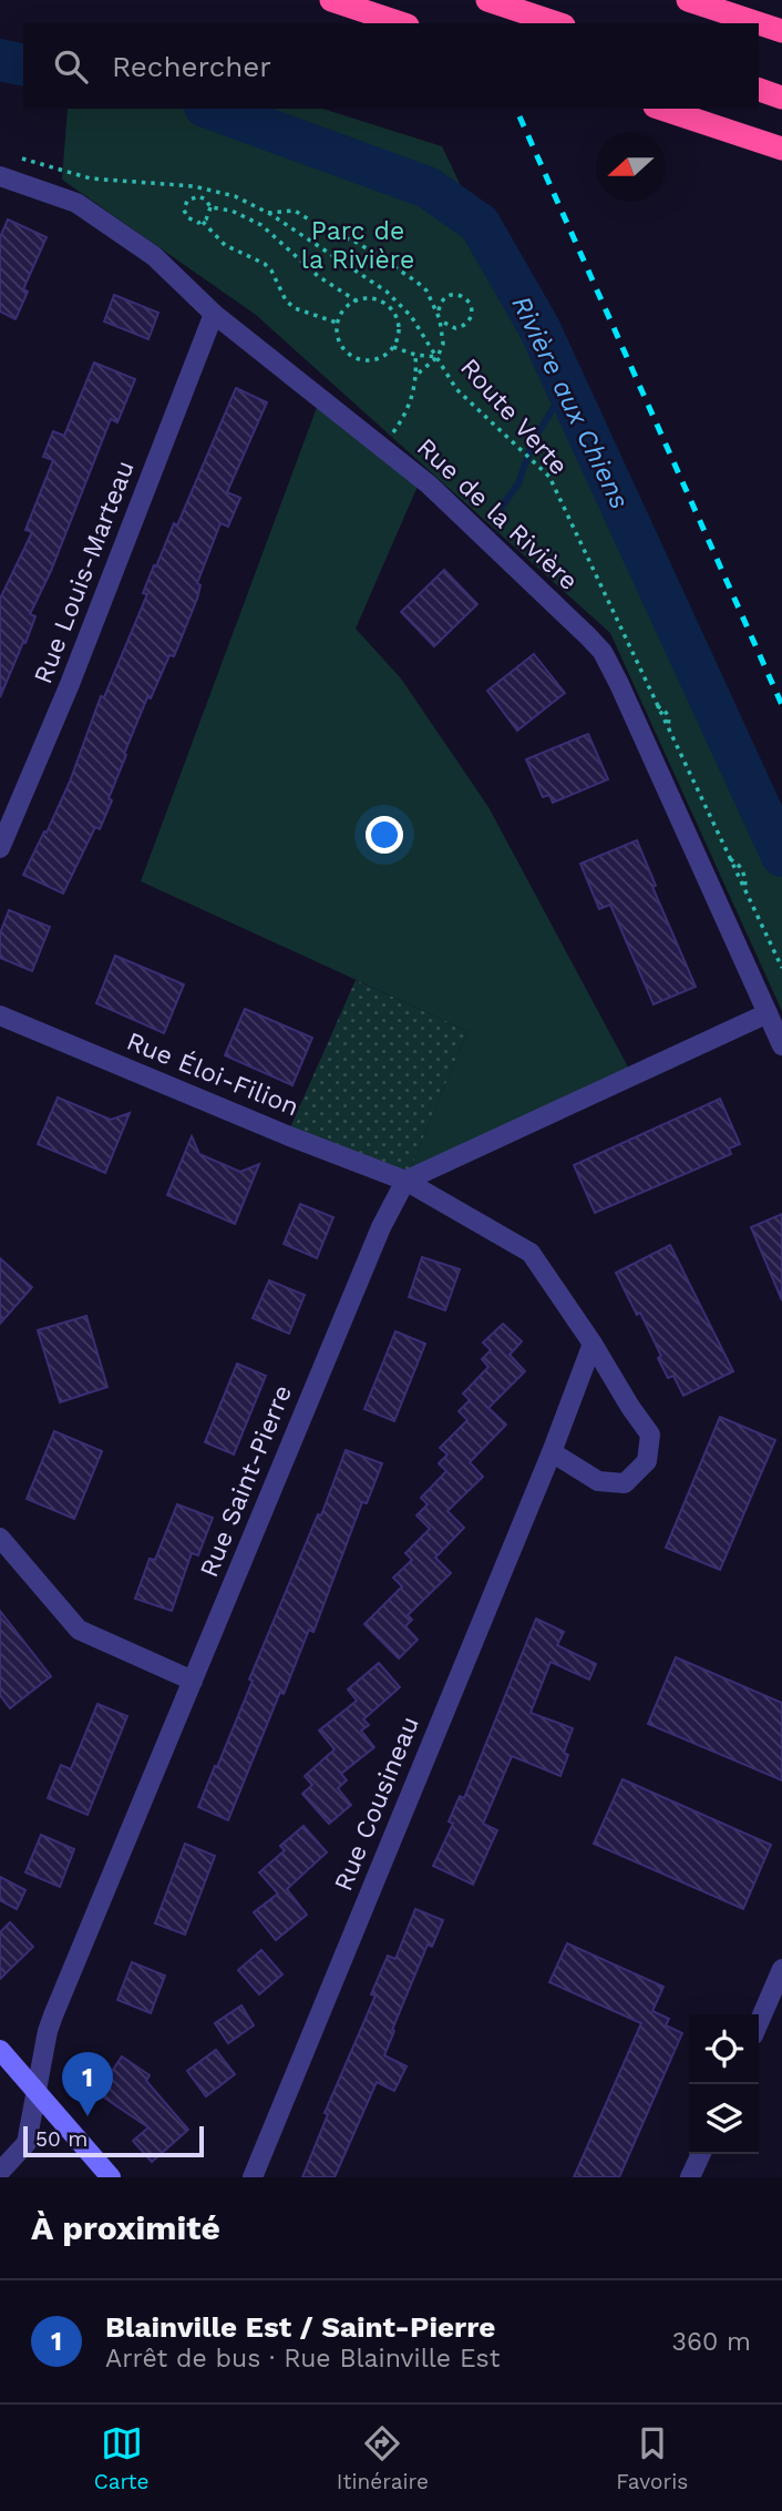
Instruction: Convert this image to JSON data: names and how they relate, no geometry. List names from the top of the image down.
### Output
{
  "streets": {
    "street": [
      "Rue de la Rivière",
      "Rue Louis-Marteau",
      "Rue Éloi-Filion",
      "Rue Saint-Pierre",
      "Rue Cousineau"
    ],
    "path": ["Route Verte"]
  },
  "crossings": [
    ["Rue de la Rivière", "Rue Louis-Marteau"],
    ["Rue Éloi-Filion", "Rue Saint-Pierre"]
  ],
  "water": ["Rivière aux Chiens"],
  "parks": ["Parc de la Rivière"],
  "scale_bar": "50 m",
  "north": "left",
  "page": {
    "search": "Rechercher",
    "pins": "1",
    "scale": "50 m",
    "heading": "À proximité",
    "list": [
      {
        "mark": "1",
        "name": "Blainville Est / Saint-Pierre",
        "note": "Arrêt de bus · Rue Blainville Est",
        "value": "360 m"
      }
    ],
    "nav": ["Carte", "Itinéraire", "Favoris"]
  }
}
